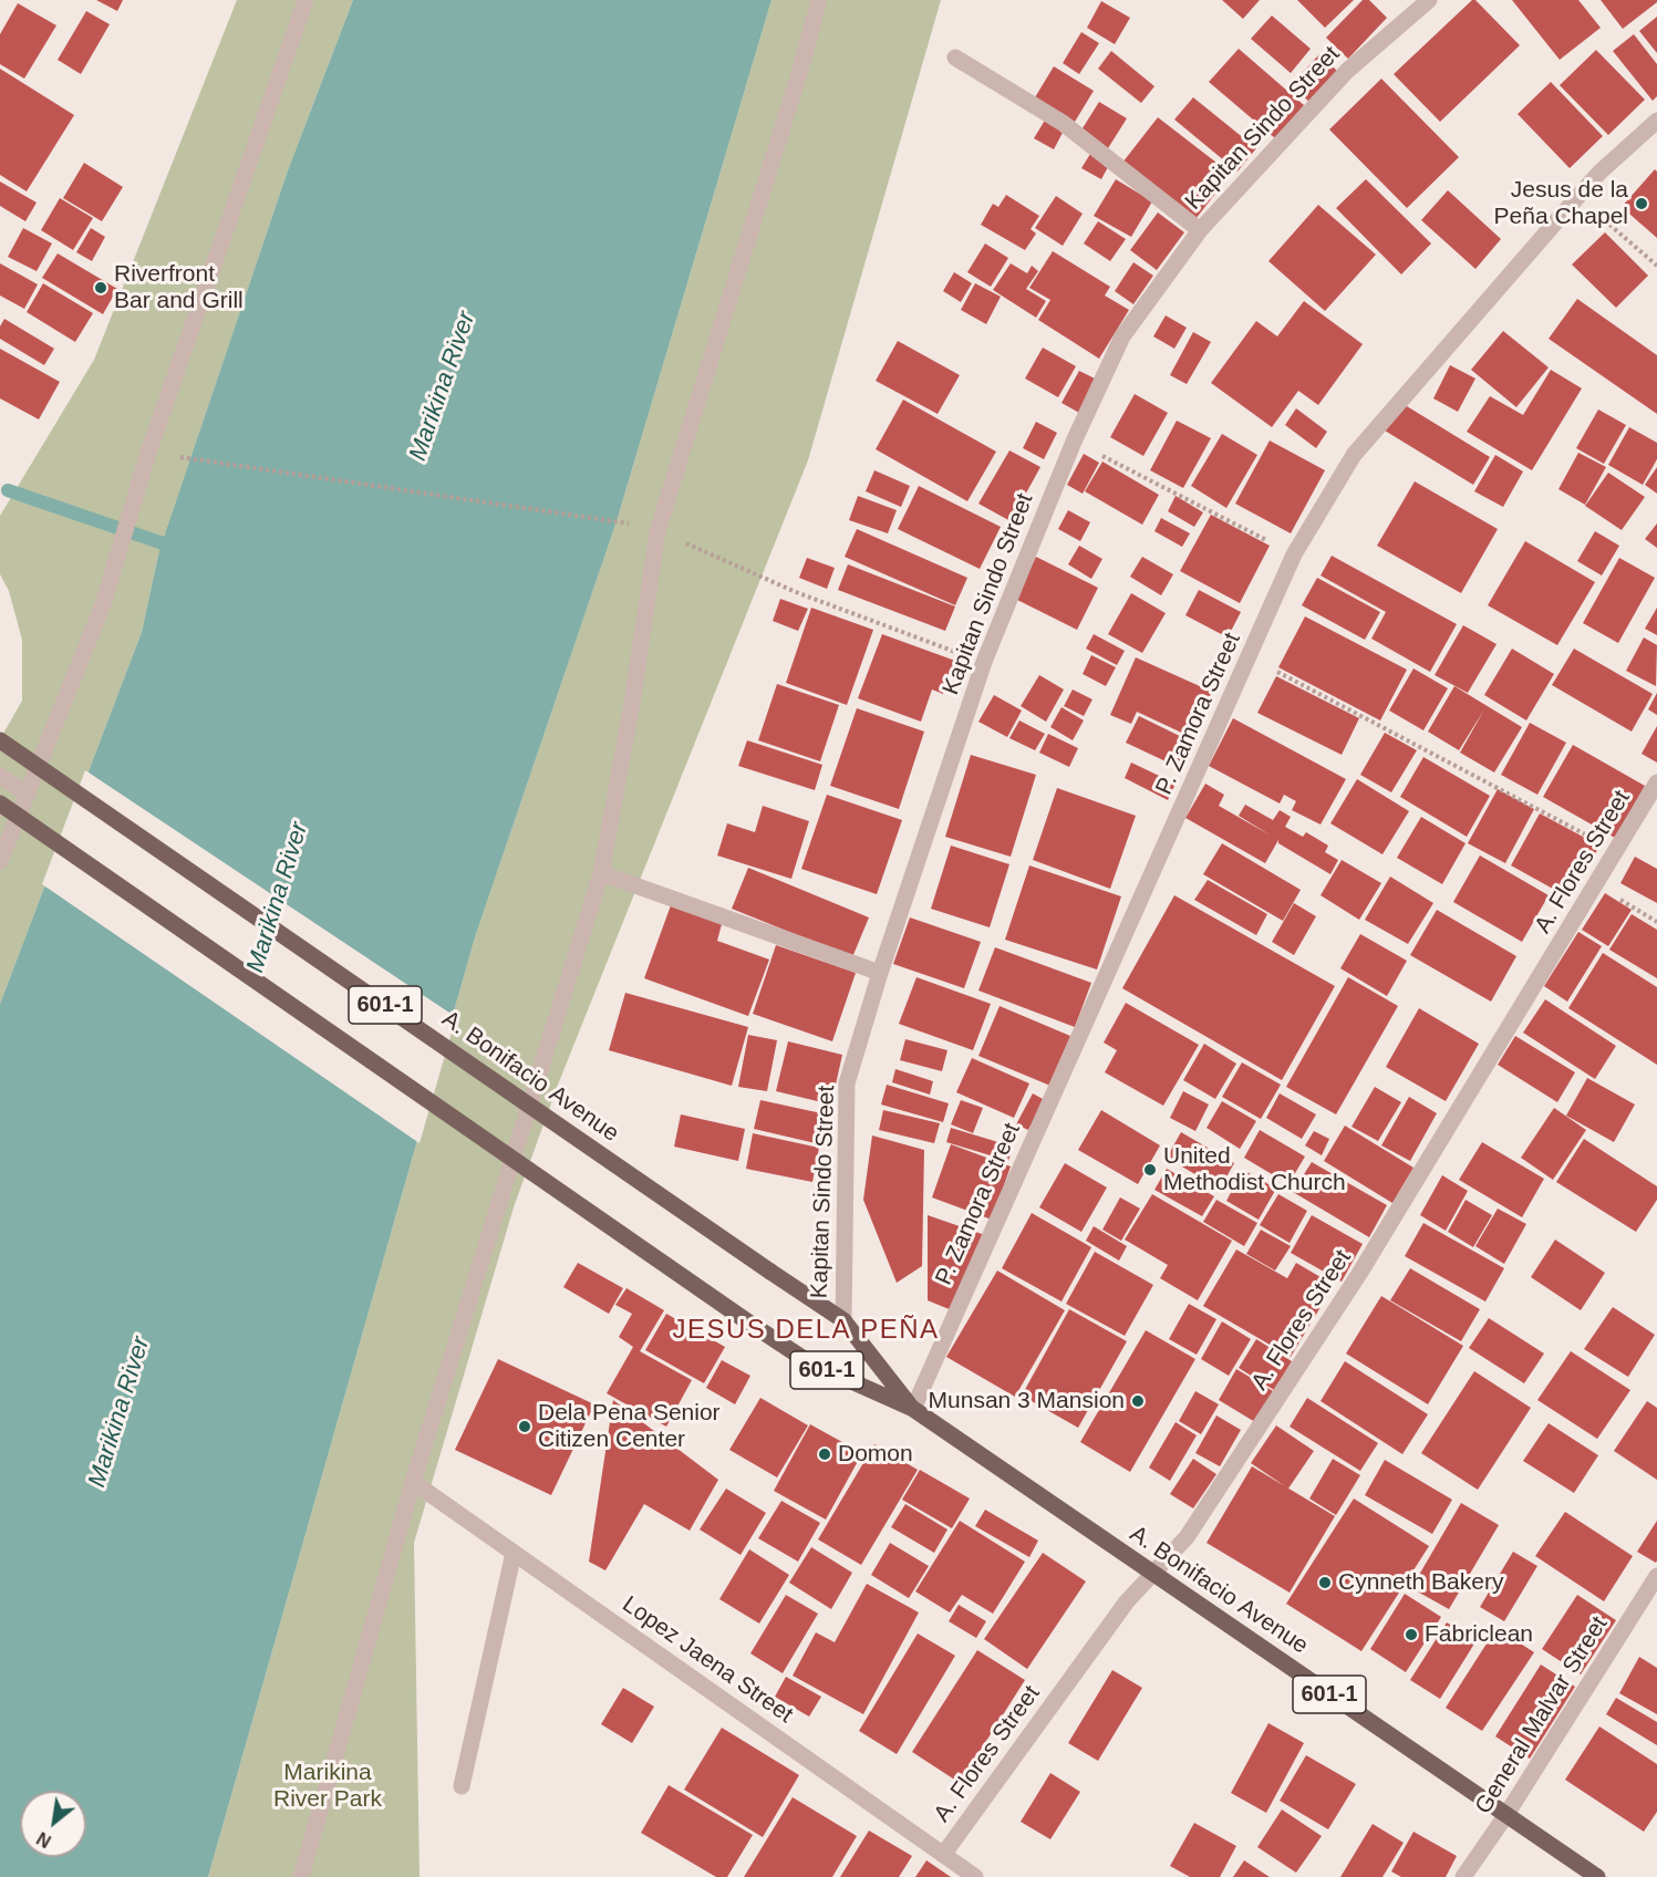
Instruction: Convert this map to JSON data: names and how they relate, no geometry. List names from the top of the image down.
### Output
{
  "streets": {
    "main road": ["601-1", "A. Bonifacio Avenue"],
    "street": [
      "Kapitan Sindo Street",
      "P. Zamora Street",
      "A. Flores Street",
      "Lopez Jaena Street",
      "General Malvar Street"
    ]
  },
  "crossings": [
    ["Kapitan Sindo Street", "A. Bonifacio Avenue"],
    ["P. Zamora Street", "A. Bonifacio Avenue"],
    ["A. Flores Street", "A. Bonifacio Avenue"],
    ["A. Flores Street", "Lopez Jaena Street"],
    ["A. Bonifacio Avenue", "General Malvar Street"]
  ],
  "districts": ["JESUS DELA PEÑA"],
  "water": ["Marikina River"],
  "parks": ["Marikina River Park"],
  "places": [
    "Jesus de la Peña Chapel",
    "Riverfront Bar and Grill",
    "United Methodist Church",
    "Munsan 3 Mansion",
    "Dela Pena Senior Citizen Center",
    "Domon",
    "Cynneth Bakery",
    "Fabriclean"
  ],
  "north": "bottom left"
}
